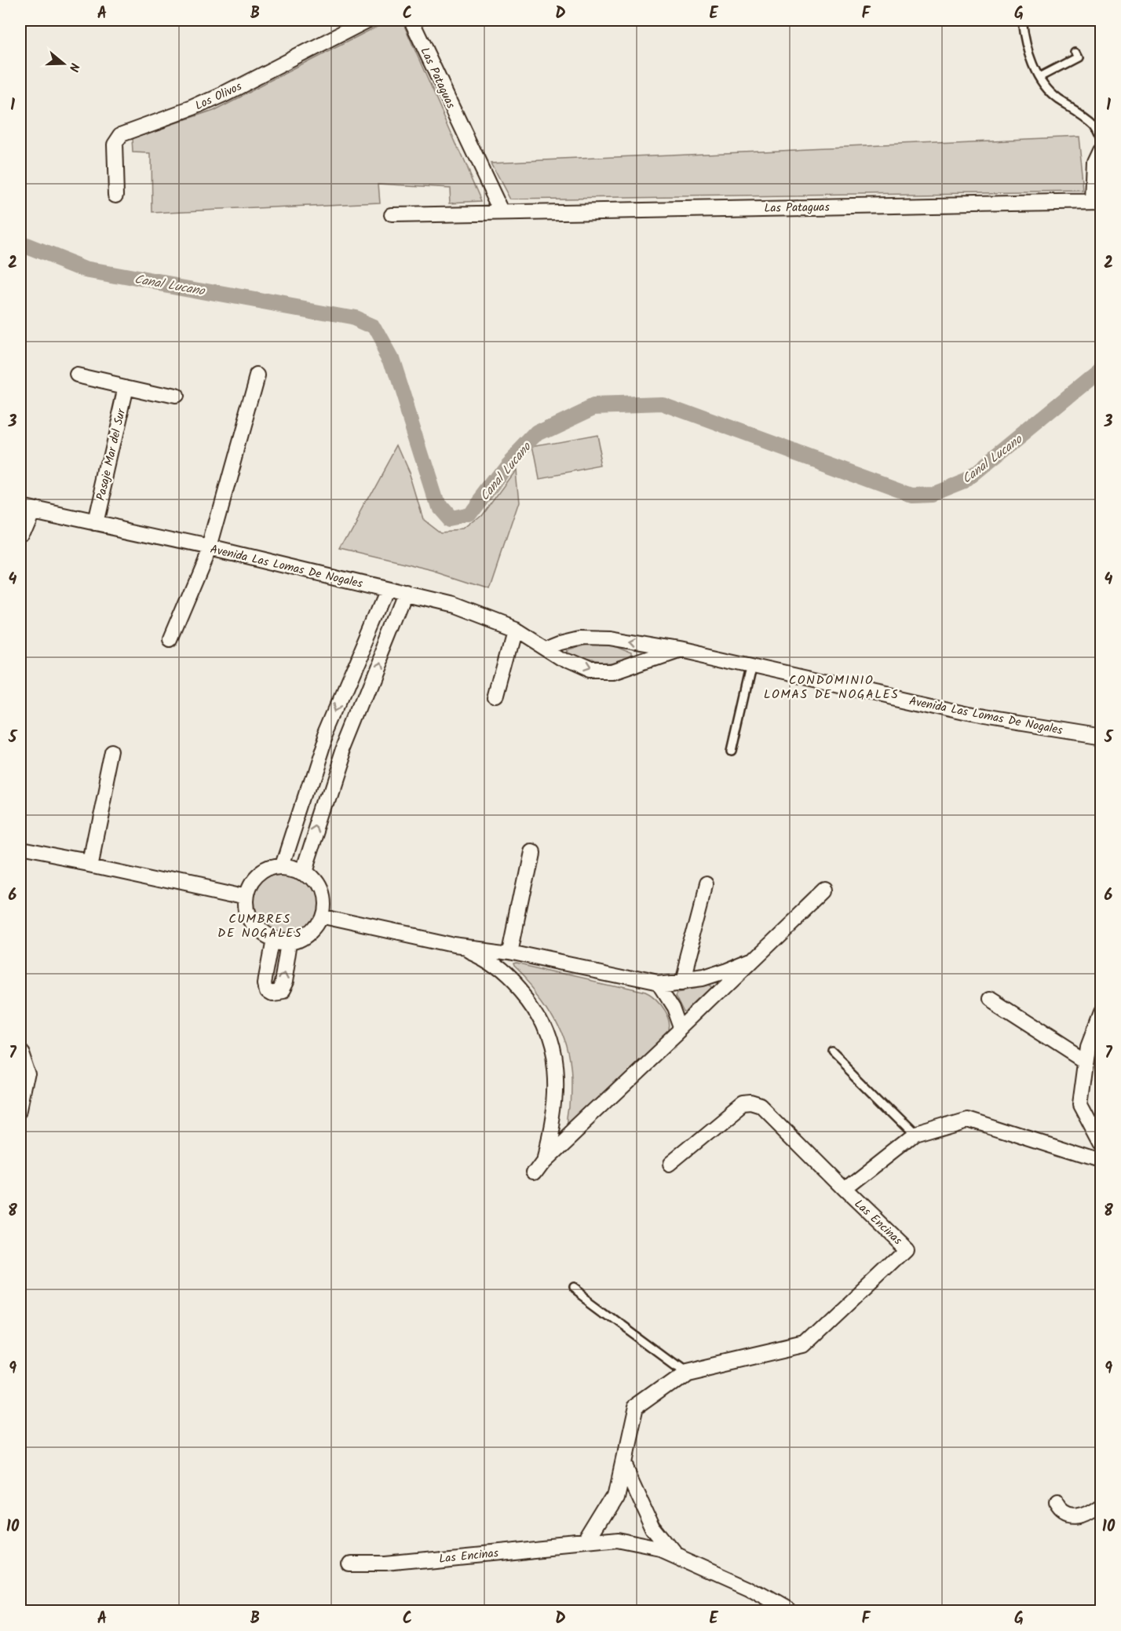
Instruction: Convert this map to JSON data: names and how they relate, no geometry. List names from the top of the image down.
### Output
{
  "streets": {
    "street": [
      "Las Pataguas",
      "Los Olivos",
      "Pasaje Mar del Sur",
      "Avenida Las Lomas De Nogales",
      "Las Encinas"
    ]
  },
  "crossings": [
    ["Pasaje Mar del Sur", "Avenida Las Lomas De Nogales"]
  ],
  "districts": ["CONDOMINIO LOMAS DE NOGALES", "CUMBRES DE NOGALES"],
  "water": ["Canal Lucano"],
  "north": "right",
  "grid": {
    "columns": [
      "A",
      "B",
      "C",
      "D",
      "E",
      "F",
      "G"
    ],
    "rows": [
      "1",
      "2",
      "3",
      "4",
      "5",
      "6",
      "7",
      "8",
      "9",
      "10"
    ]
  }
}
